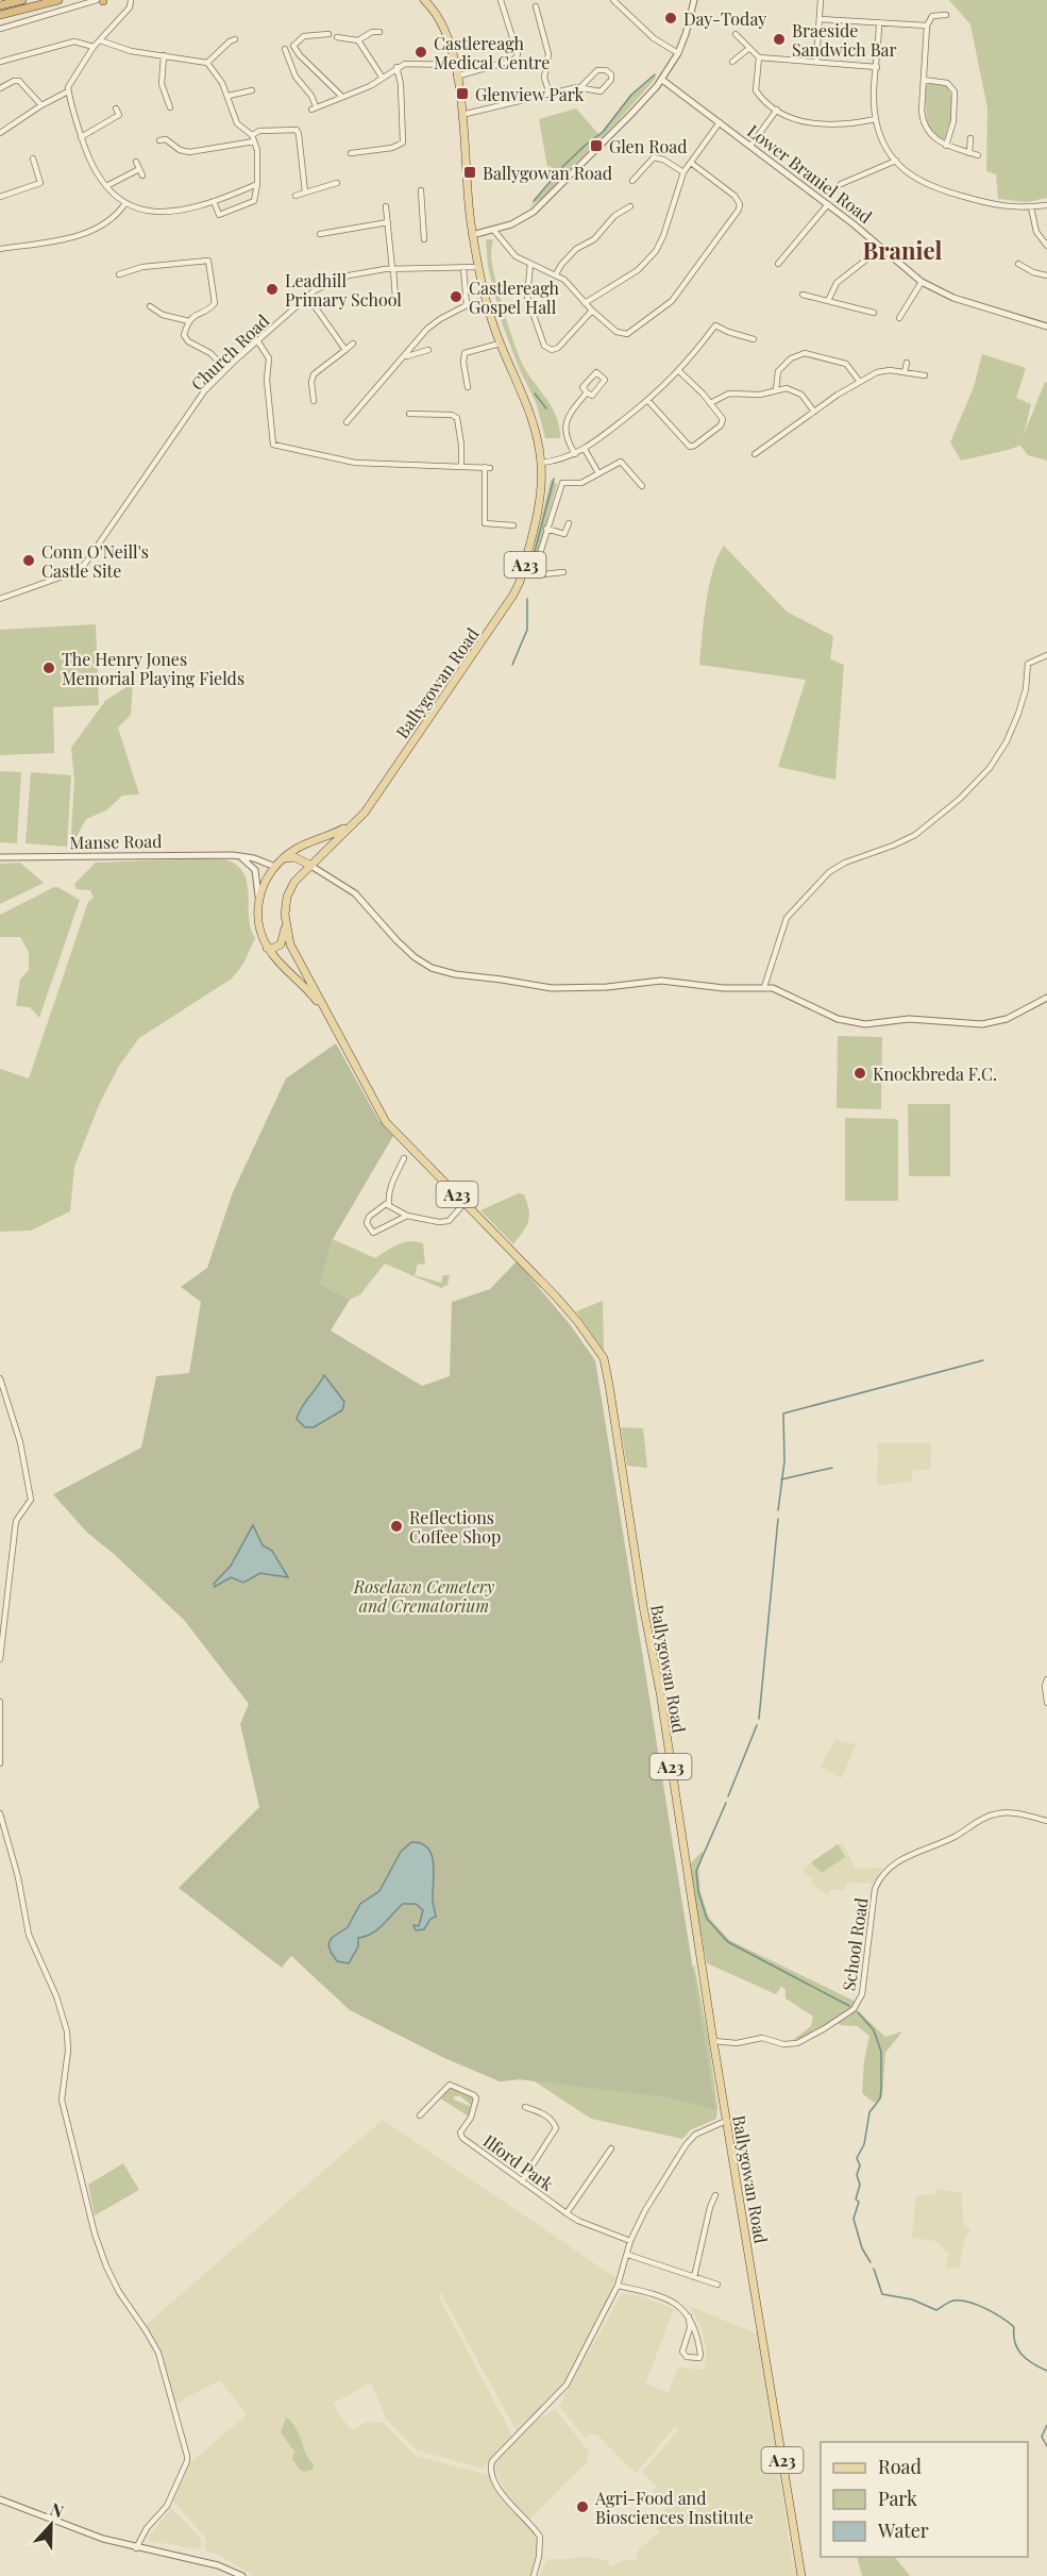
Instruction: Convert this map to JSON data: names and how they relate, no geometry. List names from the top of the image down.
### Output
{
  "streets": {
    "main road": ["A23", "Ballygowan Road"],
    "street": [
      "Lower Braniel Road",
      "Church Road",
      "Manse Road",
      "School Road",
      "Ilford Park"
    ]
  },
  "crossings": [
    ["Church Road", "Ballygowan Road"],
    ["A23", "Ballygowan Road"],
    ["Ballygowan Road", "Manse Road"],
    ["Ballygowan Road", "School Road"]
  ],
  "districts": ["Braniel"],
  "parks": ["Roselawn Cemetery and Crematorium"],
  "places": {
    "other": [
      "Day-Today",
      "Braeside Sandwich Bar",
      "Castlereagh Medical Centre",
      "Leadhill Primary School",
      "Castlereagh Gospel Hall",
      "Conn O'Neill's Castle Site",
      "The Henry Jones Memorial Playing Fields",
      "Knockbreda F.C.",
      "Reflections Coffee Shop",
      "Agri-Food and Biosciences Institute"
    ],
    "transit": ["Glenview Park", "Glen Road", "Ballygowan Road"]
  },
  "legend": ["Road", "Park", "Water"],
  "north": "top"
}
